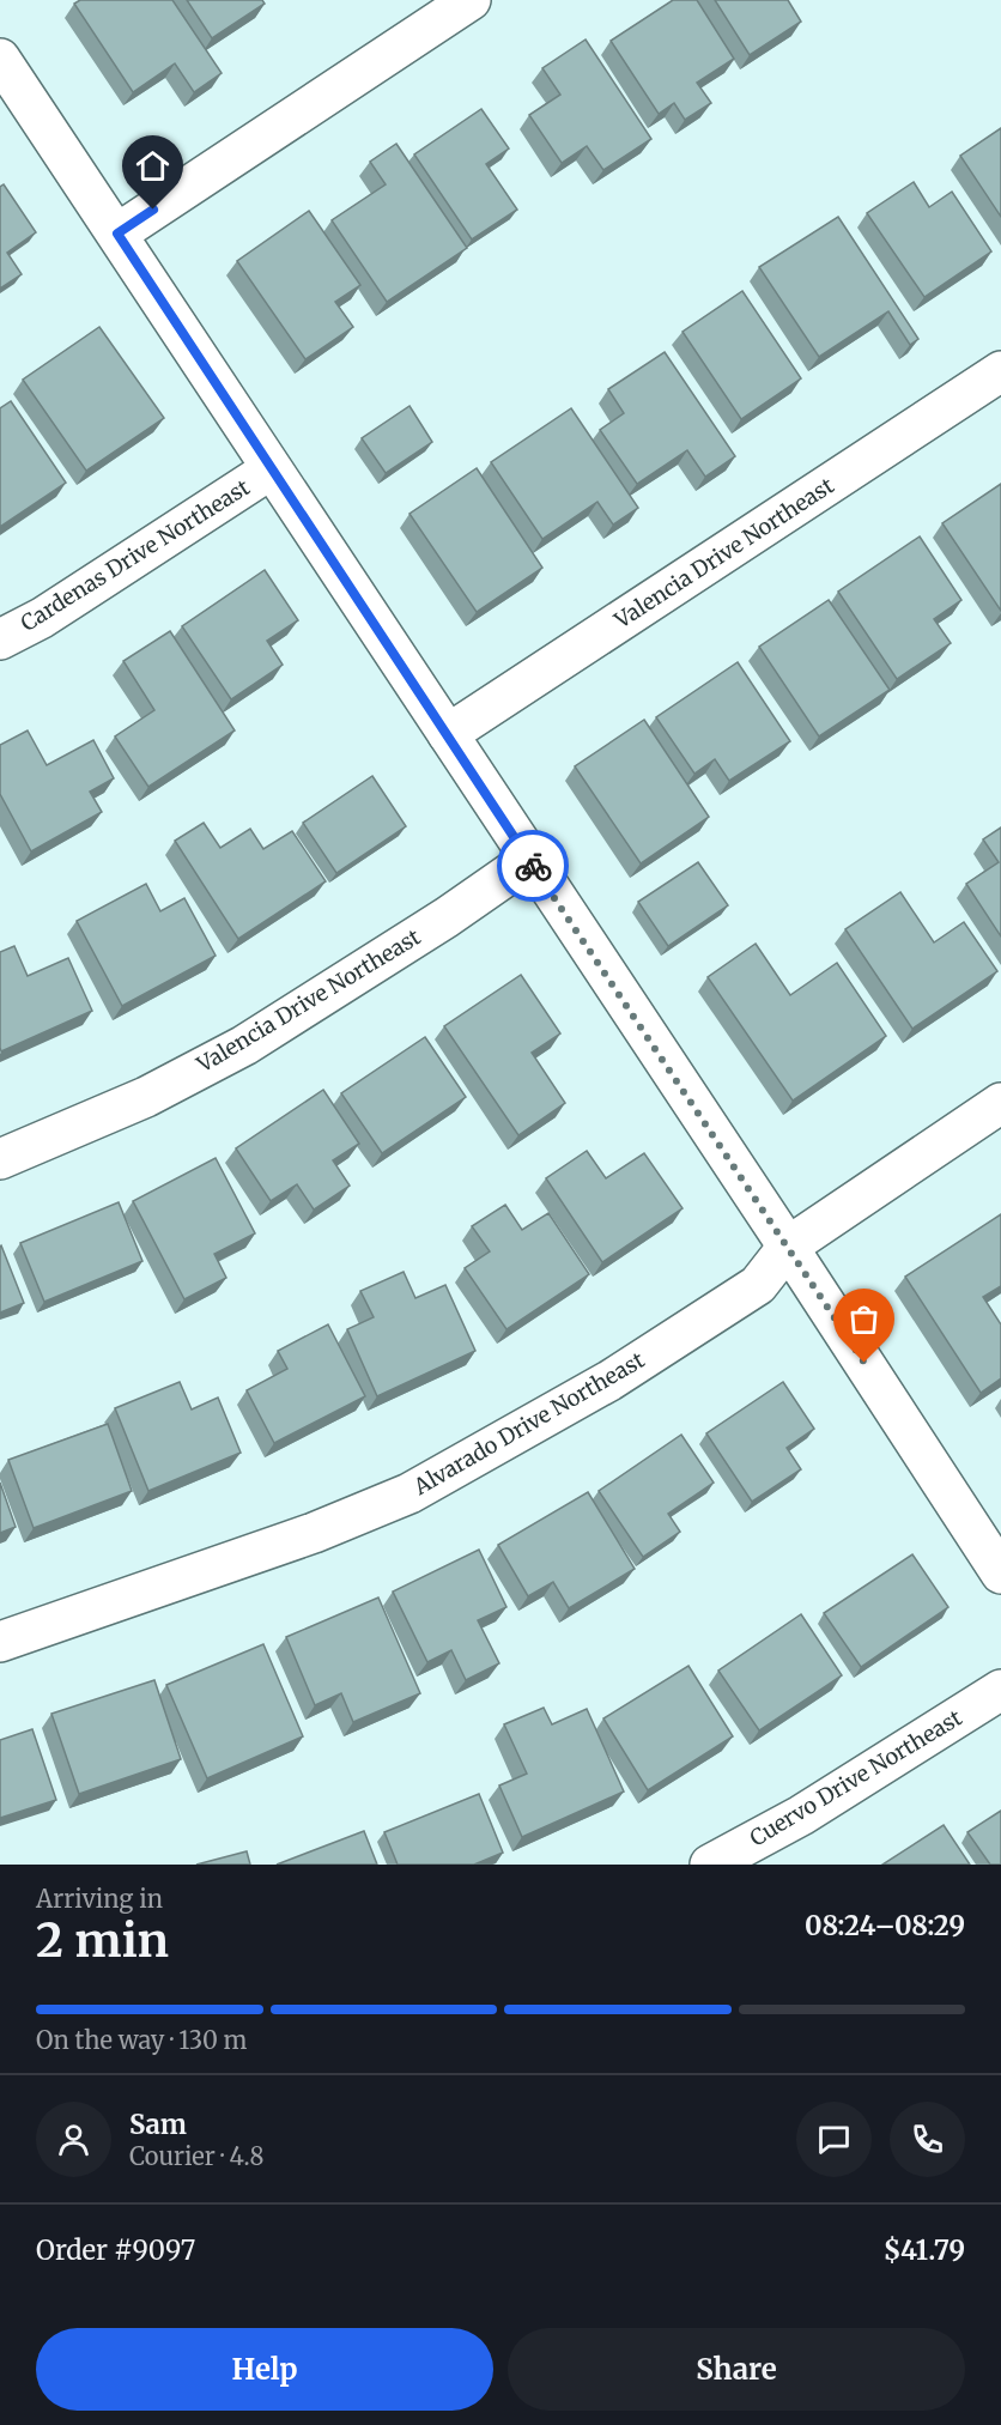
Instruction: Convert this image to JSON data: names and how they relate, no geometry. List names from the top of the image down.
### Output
{
  "streets": {
    "street": [
      "Valencia Drive Northeast",
      "Cardenas Drive Northeast",
      "Alvarado Drive Northeast",
      "Cuervo Drive Northeast"
    ]
  },
  "page": {
    "heading": ["2 min", "Arriving in", "08:24–08:29"],
    "panel": [
      "Sam",
      "Courier · 4.8",
      "Order #9097",
      "$41.79"
    ],
    "bar": "On the way · 130 m",
    "buttons": ["Help", "Share"]
  }
}
